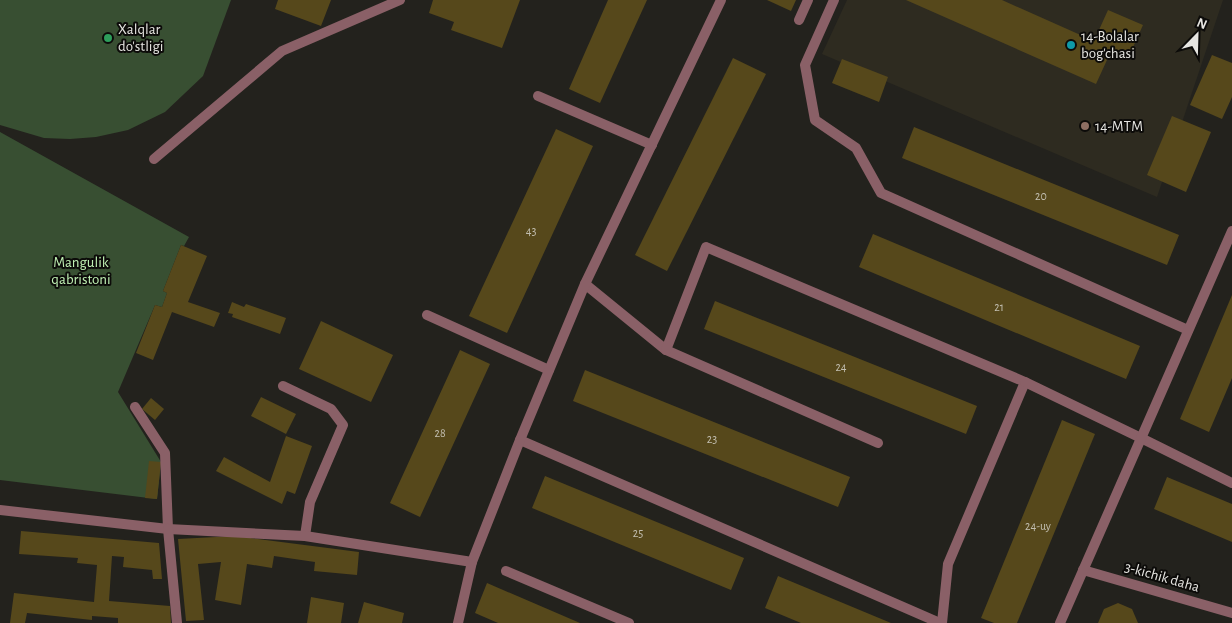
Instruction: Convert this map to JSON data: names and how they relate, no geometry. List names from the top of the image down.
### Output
{
  "streets": {
    "street": ["3-kichik daha"]
  },
  "parks": ["Mangulik qabristoni"],
  "places": ["Xalqlar do'stligi", "14-Bolalar bog'chasi", "14-МТМ"],
  "house_numbers": [
    "20",
    "43",
    "21",
    "24",
    "28",
    "23",
    "24-uy",
    "25"
  ],
  "north": "top right"
}
